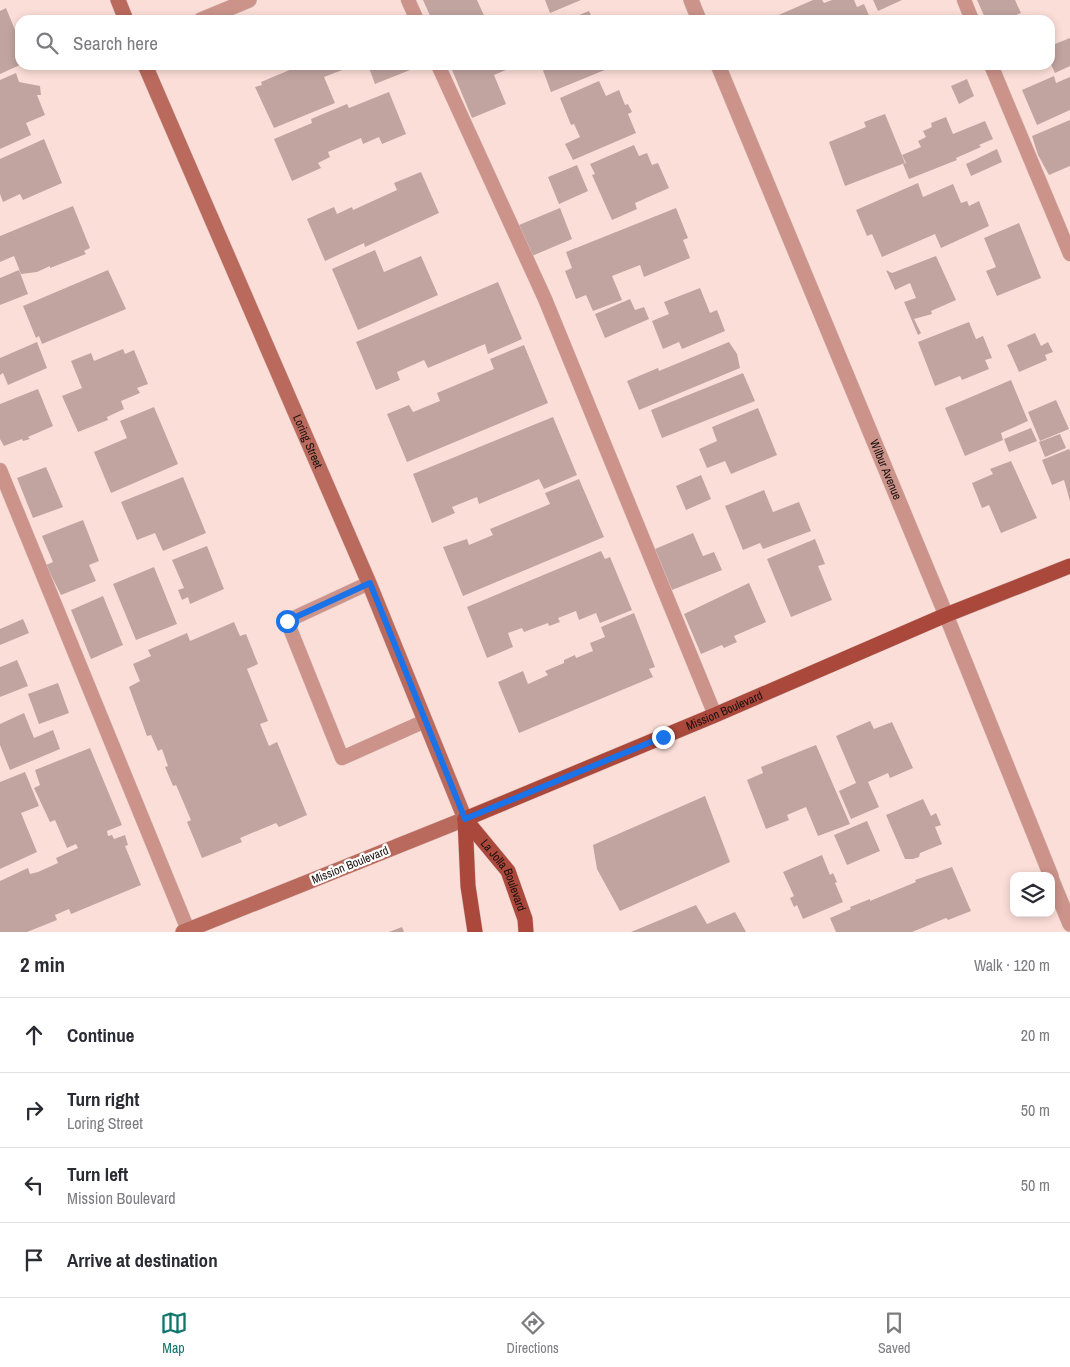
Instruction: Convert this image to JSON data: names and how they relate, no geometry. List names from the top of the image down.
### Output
{
  "streets": {
    "main road": ["Mission Boulevard", "La Jolla Boulevard"],
    "street": ["Loring Street", "Wilbur Avenue"]
  },
  "crossings": [
    ["Loring Street", "Mission Boulevard"],
    ["Loring Street", "La Jolla Boulevard"],
    ["Wilbur Avenue", "Mission Boulevard"],
    ["Mission Boulevard", "La Jolla Boulevard"]
  ],
  "page": {
    "search": "Search here",
    "heading": ["2 min", "Walk · 120 m"],
    "list": [
      ["Continue", "20 m"],
      ["Turn right", "Loring Street", "50 m"],
      ["Turn left", "Mission Boulevard", "50 m"],
      "Arrive at destination"
    ],
    "nav": ["Map", "Directions", "Saved"]
  }
}
